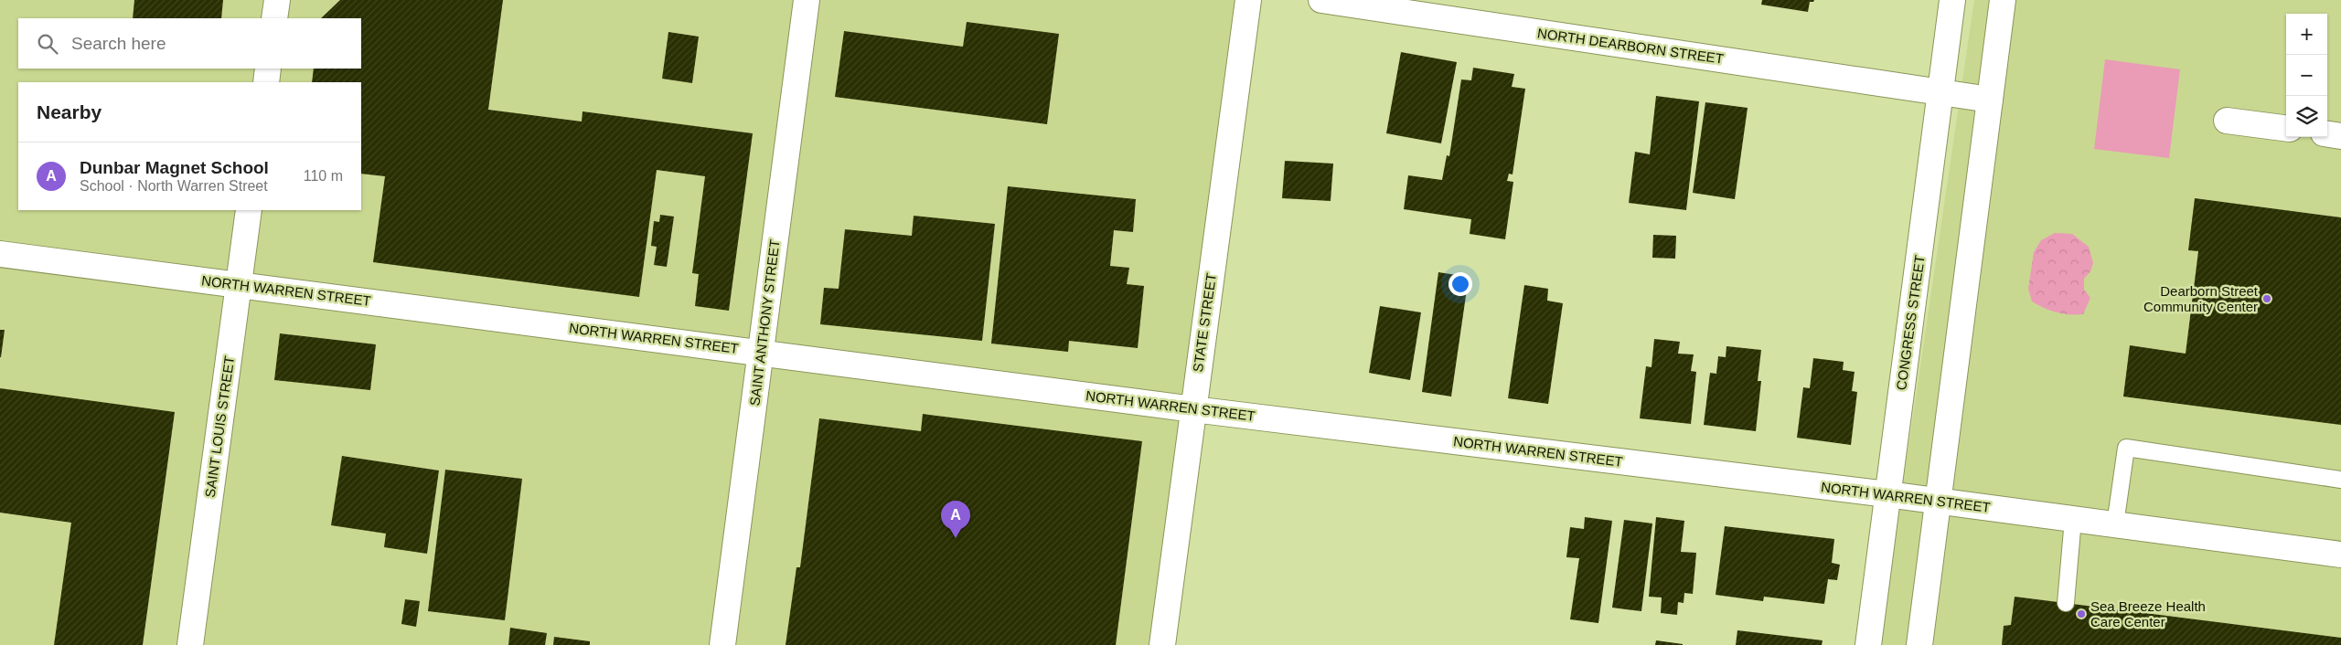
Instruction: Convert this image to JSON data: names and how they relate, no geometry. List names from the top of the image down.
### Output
{
  "streets": {
    "street": [
      "NORTH DEARBORN STREET",
      "NORTH WARREN STREET",
      "SAINT ANTHONY STREET",
      "STATE STREET",
      "CONGRESS STREET",
      "SAINT LOUIS STREET"
    ]
  },
  "crossings": [
    ["NORTH DEARBORN STREET", "CONGRESS STREET"],
    ["NORTH WARREN STREET", "SAINT ANTHONY STREET"],
    ["NORTH WARREN STREET", "STATE STREET"],
    ["NORTH WARREN STREET", "CONGRESS STREET"],
    ["NORTH WARREN STREET", "SAINT LOUIS STREET"]
  ],
  "places": ["Dearborn Street Community Center", "Sea Breeze Health Care Center"],
  "page": {
    "map_buttons": ["+", "−"],
    "search": "Search here",
    "heading": "Nearby",
    "list": [
      {
        "mark": "A",
        "name": "Dunbar Magnet School",
        "note": "School · North Warren Street",
        "value": "110 m"
      }
    ],
    "pins": "A"
  }
}
